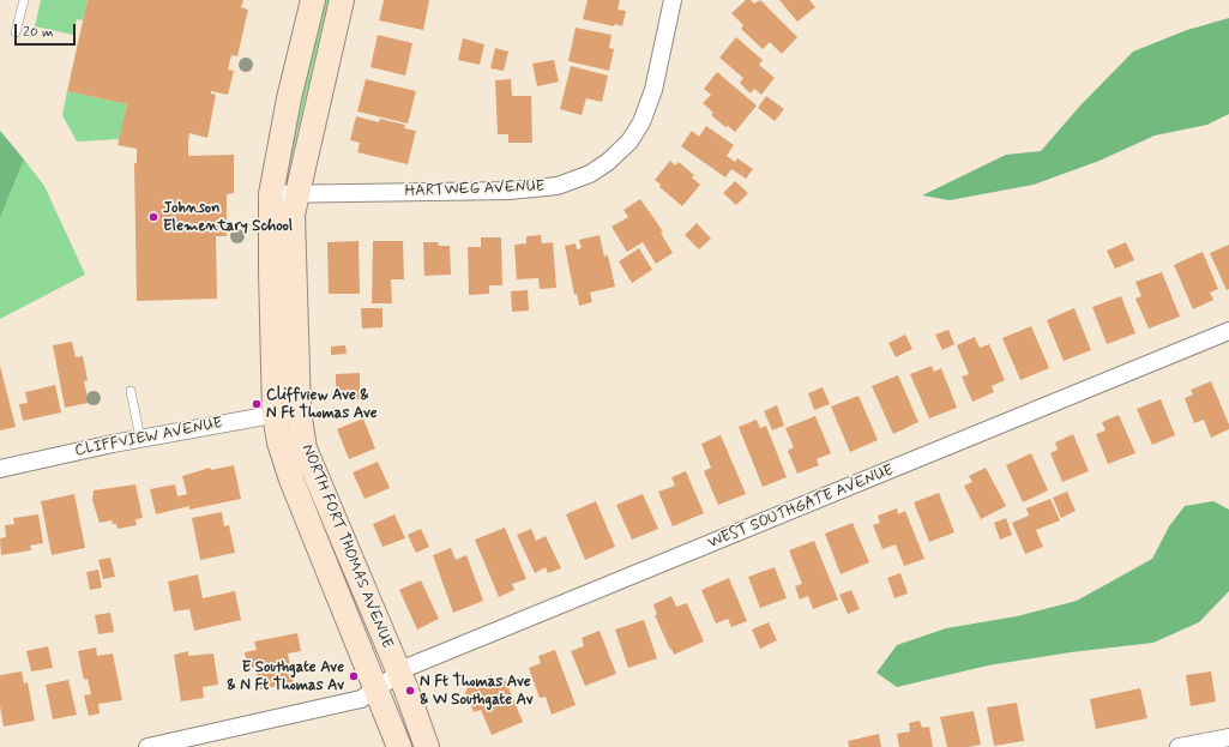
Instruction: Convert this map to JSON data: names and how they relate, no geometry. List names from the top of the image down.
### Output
{
  "streets": {
    "street": [
      "HARTWEG AVENUE",
      "CLIFFVIEW AVENUE",
      "WEST SOUTHGATE AVENUE",
      "NORTH FORT THOMAS AVENUE"
    ]
  },
  "crossings": [
    ["HARTWEG AVENUE", "NORTH FORT THOMAS AVENUE"],
    ["CLIFFVIEW AVENUE", "NORTH FORT THOMAS AVENUE"],
    ["WEST SOUTHGATE AVENUE", "NORTH FORT THOMAS AVENUE"]
  ],
  "places": [
    "Johnson Elementary School",
    "Cliffview Ave & N Ft Thomas Ave",
    "E Southgate Ave & N Ft Thomas Av",
    "N Ft Thomas Ave & W Southgate Av"
  ],
  "scale_bar": "20 m"
}
